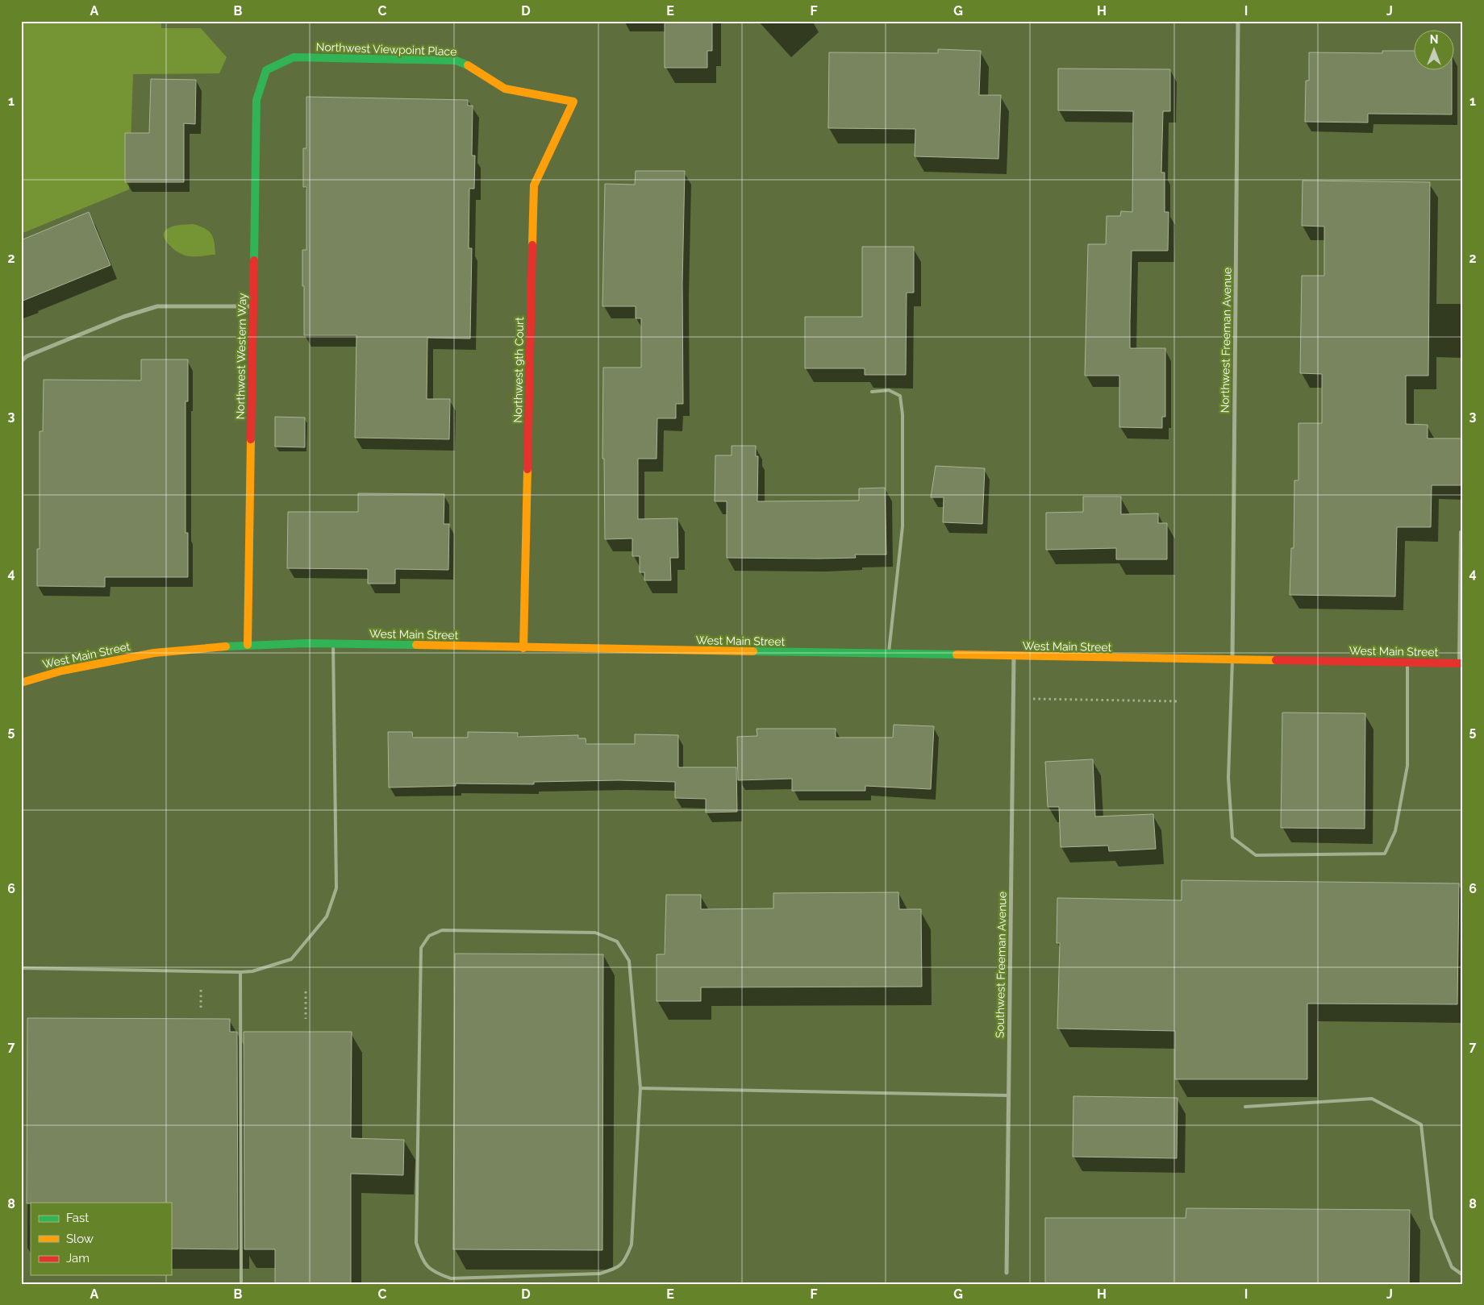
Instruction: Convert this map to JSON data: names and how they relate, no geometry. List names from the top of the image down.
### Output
{
  "streets": {
    "street": [
      "Northwest Viewpoint Place",
      "Northwest Freeman Avenue",
      "Northwest Western Way",
      "Northwest 9th Court",
      "West Main Street",
      "Southwest Freeman Avenue"
    ]
  },
  "crossings": [
    ["Northwest Viewpoint Place", "Northwest Western Way"],
    ["Northwest Viewpoint Place", "Northwest 9th Court"],
    ["Northwest Freeman Avenue", "West Main Street"],
    ["Northwest Western Way", "West Main Street"],
    ["Northwest 9th Court", "West Main Street"],
    ["West Main Street", "Southwest Freeman Avenue"]
  ],
  "legend": ["Fast", "Slow", "Jam"],
  "north": "top",
  "grid": {
    "columns": [
      "A",
      "B",
      "C",
      "D",
      "E",
      "F",
      "G",
      "H",
      "I",
      "J"
    ],
    "rows": [
      "1",
      "2",
      "3",
      "4",
      "5",
      "6",
      "7",
      "8"
    ]
  }
}
